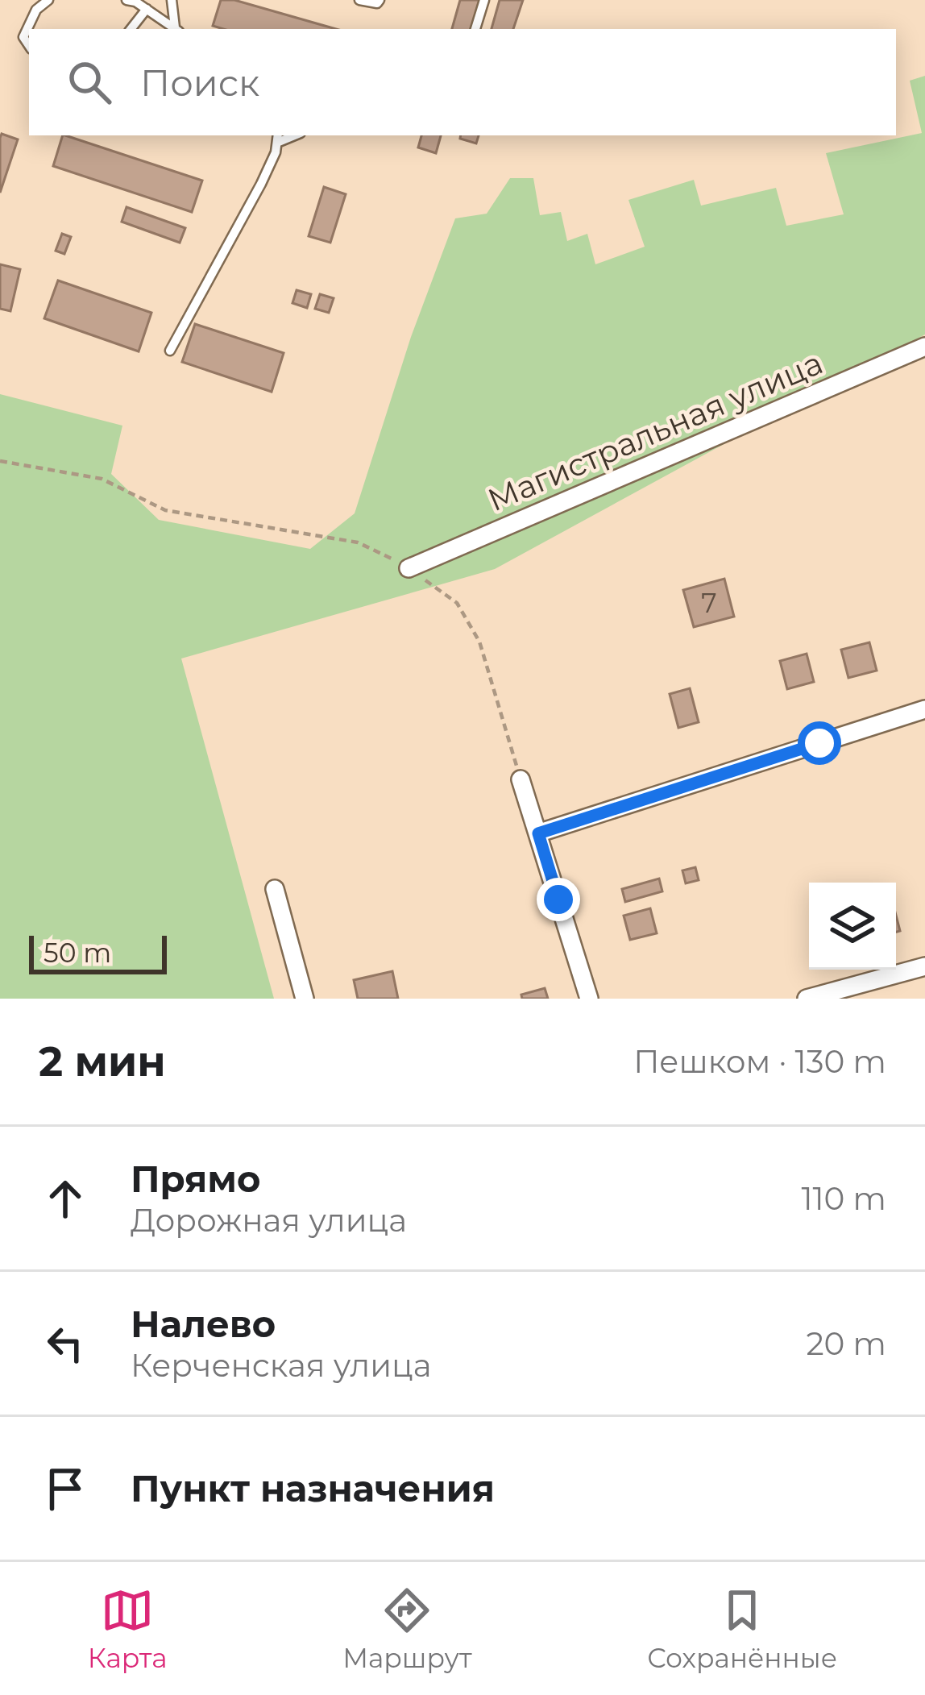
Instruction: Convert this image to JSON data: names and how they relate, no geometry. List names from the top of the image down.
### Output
{
  "streets": {
    "street": ["Магистральная улица"]
  },
  "house_numbers": ["7"],
  "scale_bar": "50 m",
  "page": {
    "search": "Поиск",
    "scale": "50 m",
    "heading": ["2 мин", "Пешком · 130 m"],
    "list": [
      ["Прямо", "Дорожная улица", "110 m"],
      ["Налево", "Керченская улица", "20 m"],
      "Пункт назначения"
    ],
    "nav": ["Карта", "Маршрут", "Сохранённые"]
  }
}
